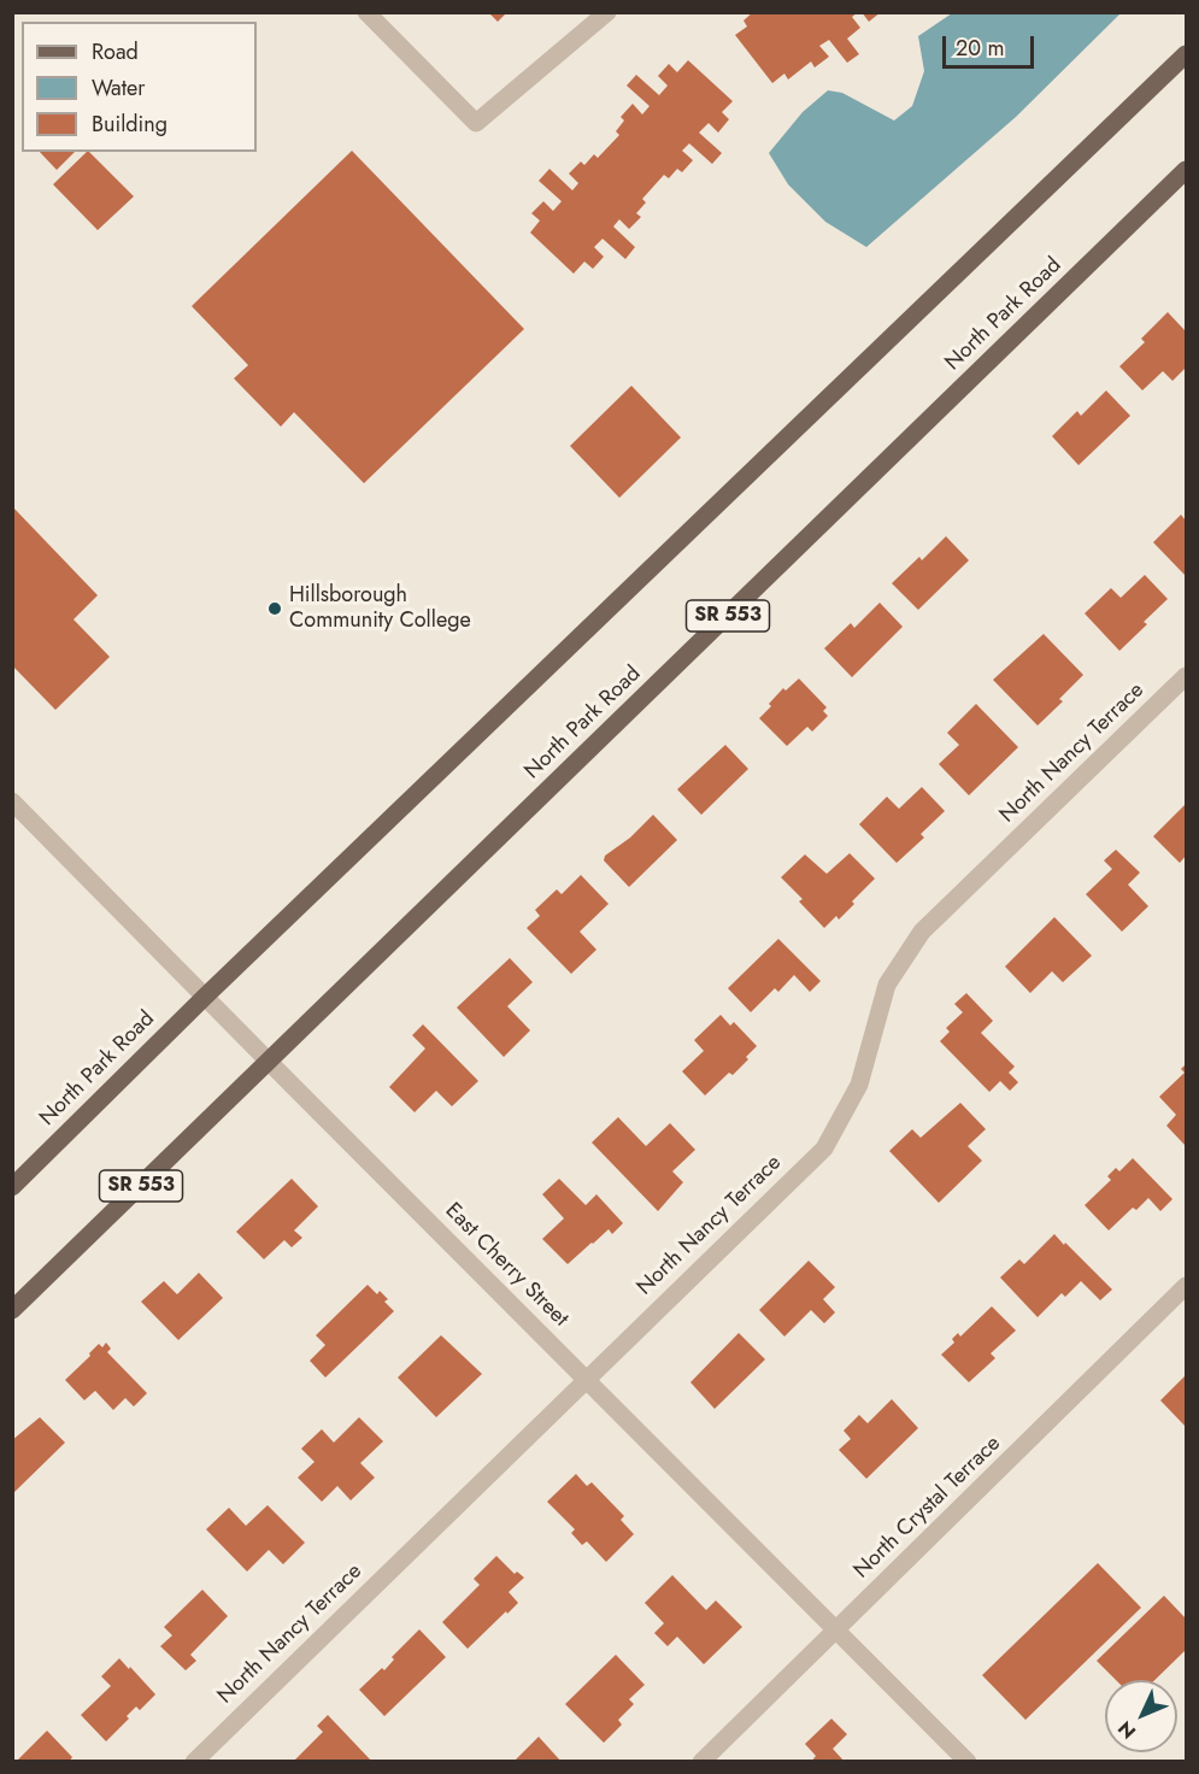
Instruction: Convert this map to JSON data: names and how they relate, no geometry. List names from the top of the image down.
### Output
{
  "streets": {
    "main road": ["North Park Road", "SR 553"],
    "street": ["North Nancy Terrace", "East Cherry Street", "North Crystal Terrace"]
  },
  "crossings": [
    ["North Park Road", "East Cherry Street"],
    ["North Nancy Terrace", "East Cherry Street"],
    ["East Cherry Street", "North Crystal Terrace"]
  ],
  "places": ["Hillsborough Community College"],
  "legend": ["Road", "Water", "Building"],
  "scale_bar": "20 m",
  "north": "bottom left"
}
